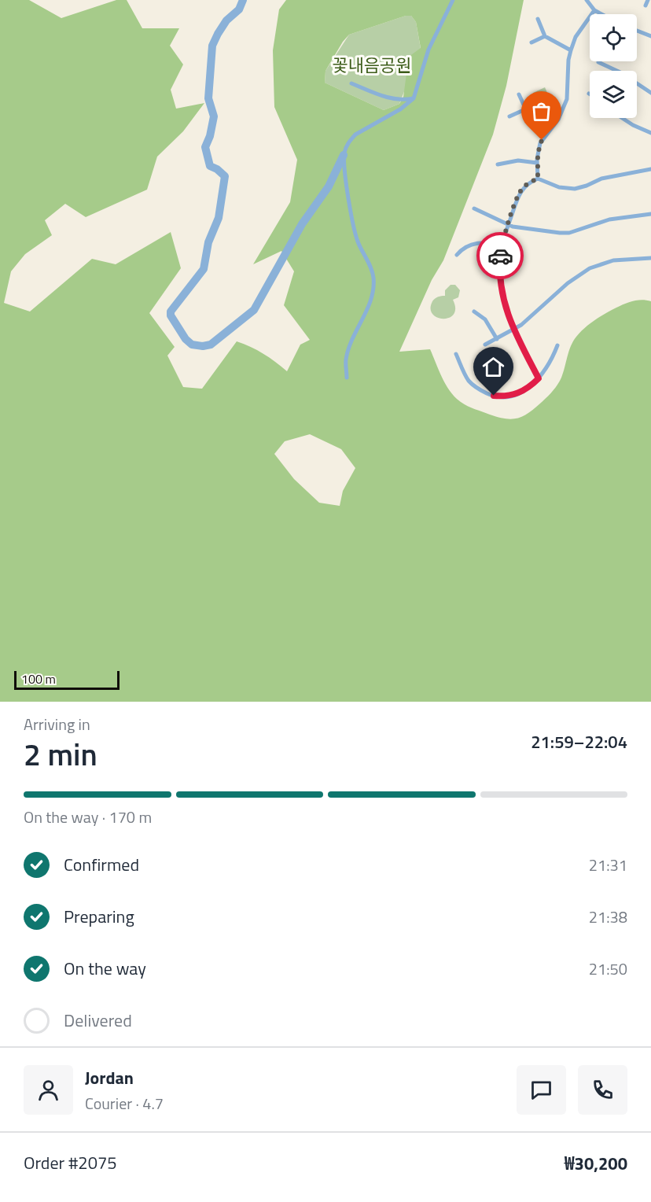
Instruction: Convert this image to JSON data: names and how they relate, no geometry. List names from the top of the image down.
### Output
{
  "parks": ["꽃내음공원"],
  "scale_bar": "100 m",
  "page": {
    "scale": "100 m",
    "heading": ["2 min", "Arriving in", "21:59–22:04"],
    "panel": [
      "Jordan",
      "Courier · 4.7",
      "Order #2075",
      "₩30,200"
    ],
    "bar": "On the way · 170 m",
    "list": [
      ["Confirmed", "21:31"],
      ["Preparing", "21:38"],
      ["On the way", "21:50"],
      "Delivered"
    ]
  }
}
